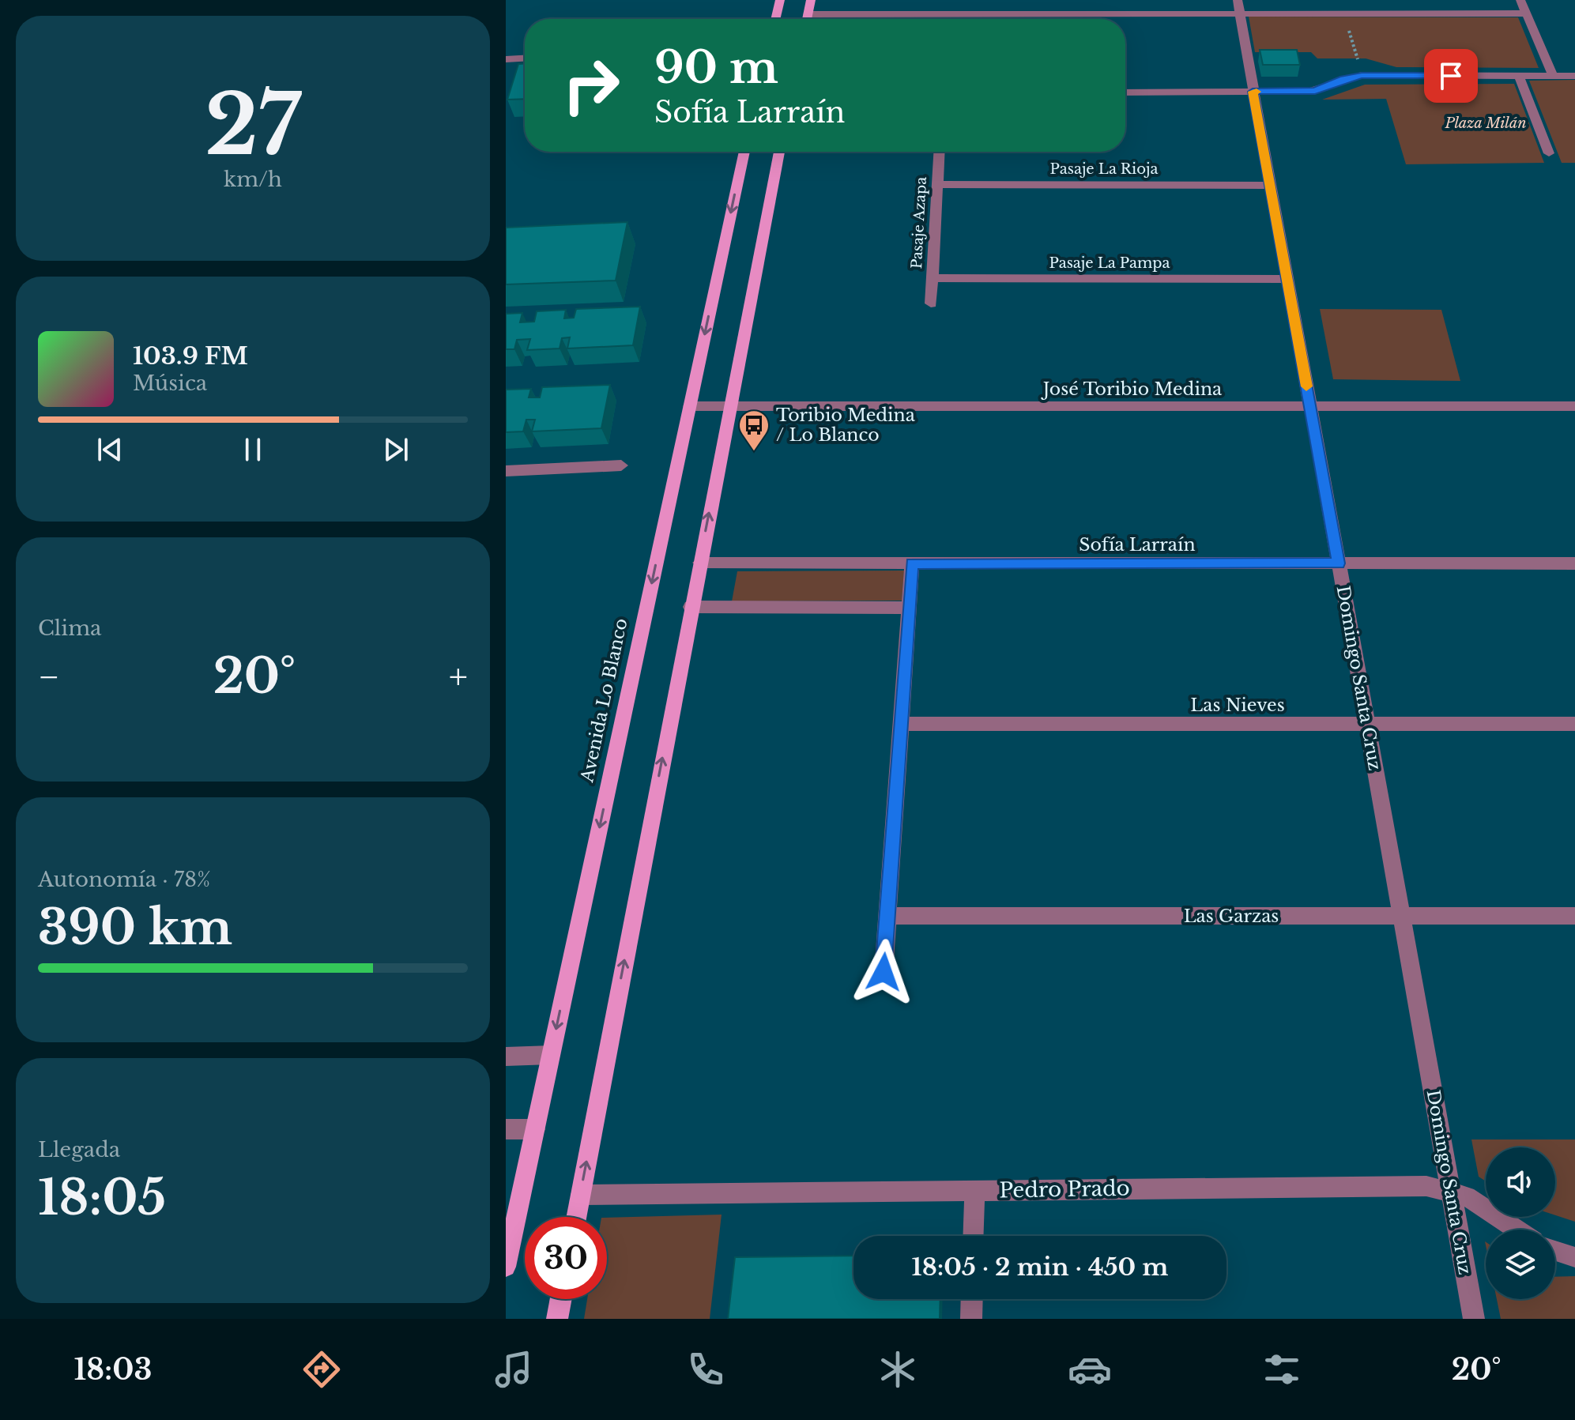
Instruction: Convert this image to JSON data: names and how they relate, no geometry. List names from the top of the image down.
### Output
{
  "streets": {
    "main road": ["Avenida Lo Blanco"],
    "street": [
      "Pasaje La Rioja",
      "Pasaje Azapa",
      "Pasaje La Pampa",
      "José Toribio Medina",
      "Sofía Larraín",
      "Domingo Santa Cruz",
      "Las Nieves",
      "Las Garzas",
      "Pedro Prado"
    ]
  },
  "crossings": [
    ["Pasaje La Rioja", "Pasaje Azapa"],
    ["Pasaje La Rioja", "Domingo Santa Cruz"],
    ["Pasaje Azapa", "Pasaje La Pampa"],
    ["Pasaje La Pampa", "Domingo Santa Cruz"],
    ["José Toribio Medina", "Domingo Santa Cruz"],
    ["José Toribio Medina", "Avenida Lo Blanco"],
    ["Sofía Larraín", "Domingo Santa Cruz"],
    ["Domingo Santa Cruz", "Las Nieves"],
    ["Domingo Santa Cruz", "Las Garzas"],
    ["Domingo Santa Cruz", "Pedro Prado"]
  ],
  "parks": ["Plaza Milán"],
  "places": {
    "bus stop": ["Toribio Medina / Lo Blanco"]
  },
  "page": {
    "tile": [
      ["27", "km/h"],
      "Clima",
      ["Autonomía · 78%", "390 km"],
      ["Llegada", "18:05"]
    ],
    "turn": ["90 m", "Sofía Larraín"],
    "song": ["103.9 FM", "Música"],
    "heat": ["−", "20°", "+"],
    "limit": "30",
    "trip": "18:05 · 2 min · 450 m",
    "tabs": ["18:03", "20°"]
  }
}
